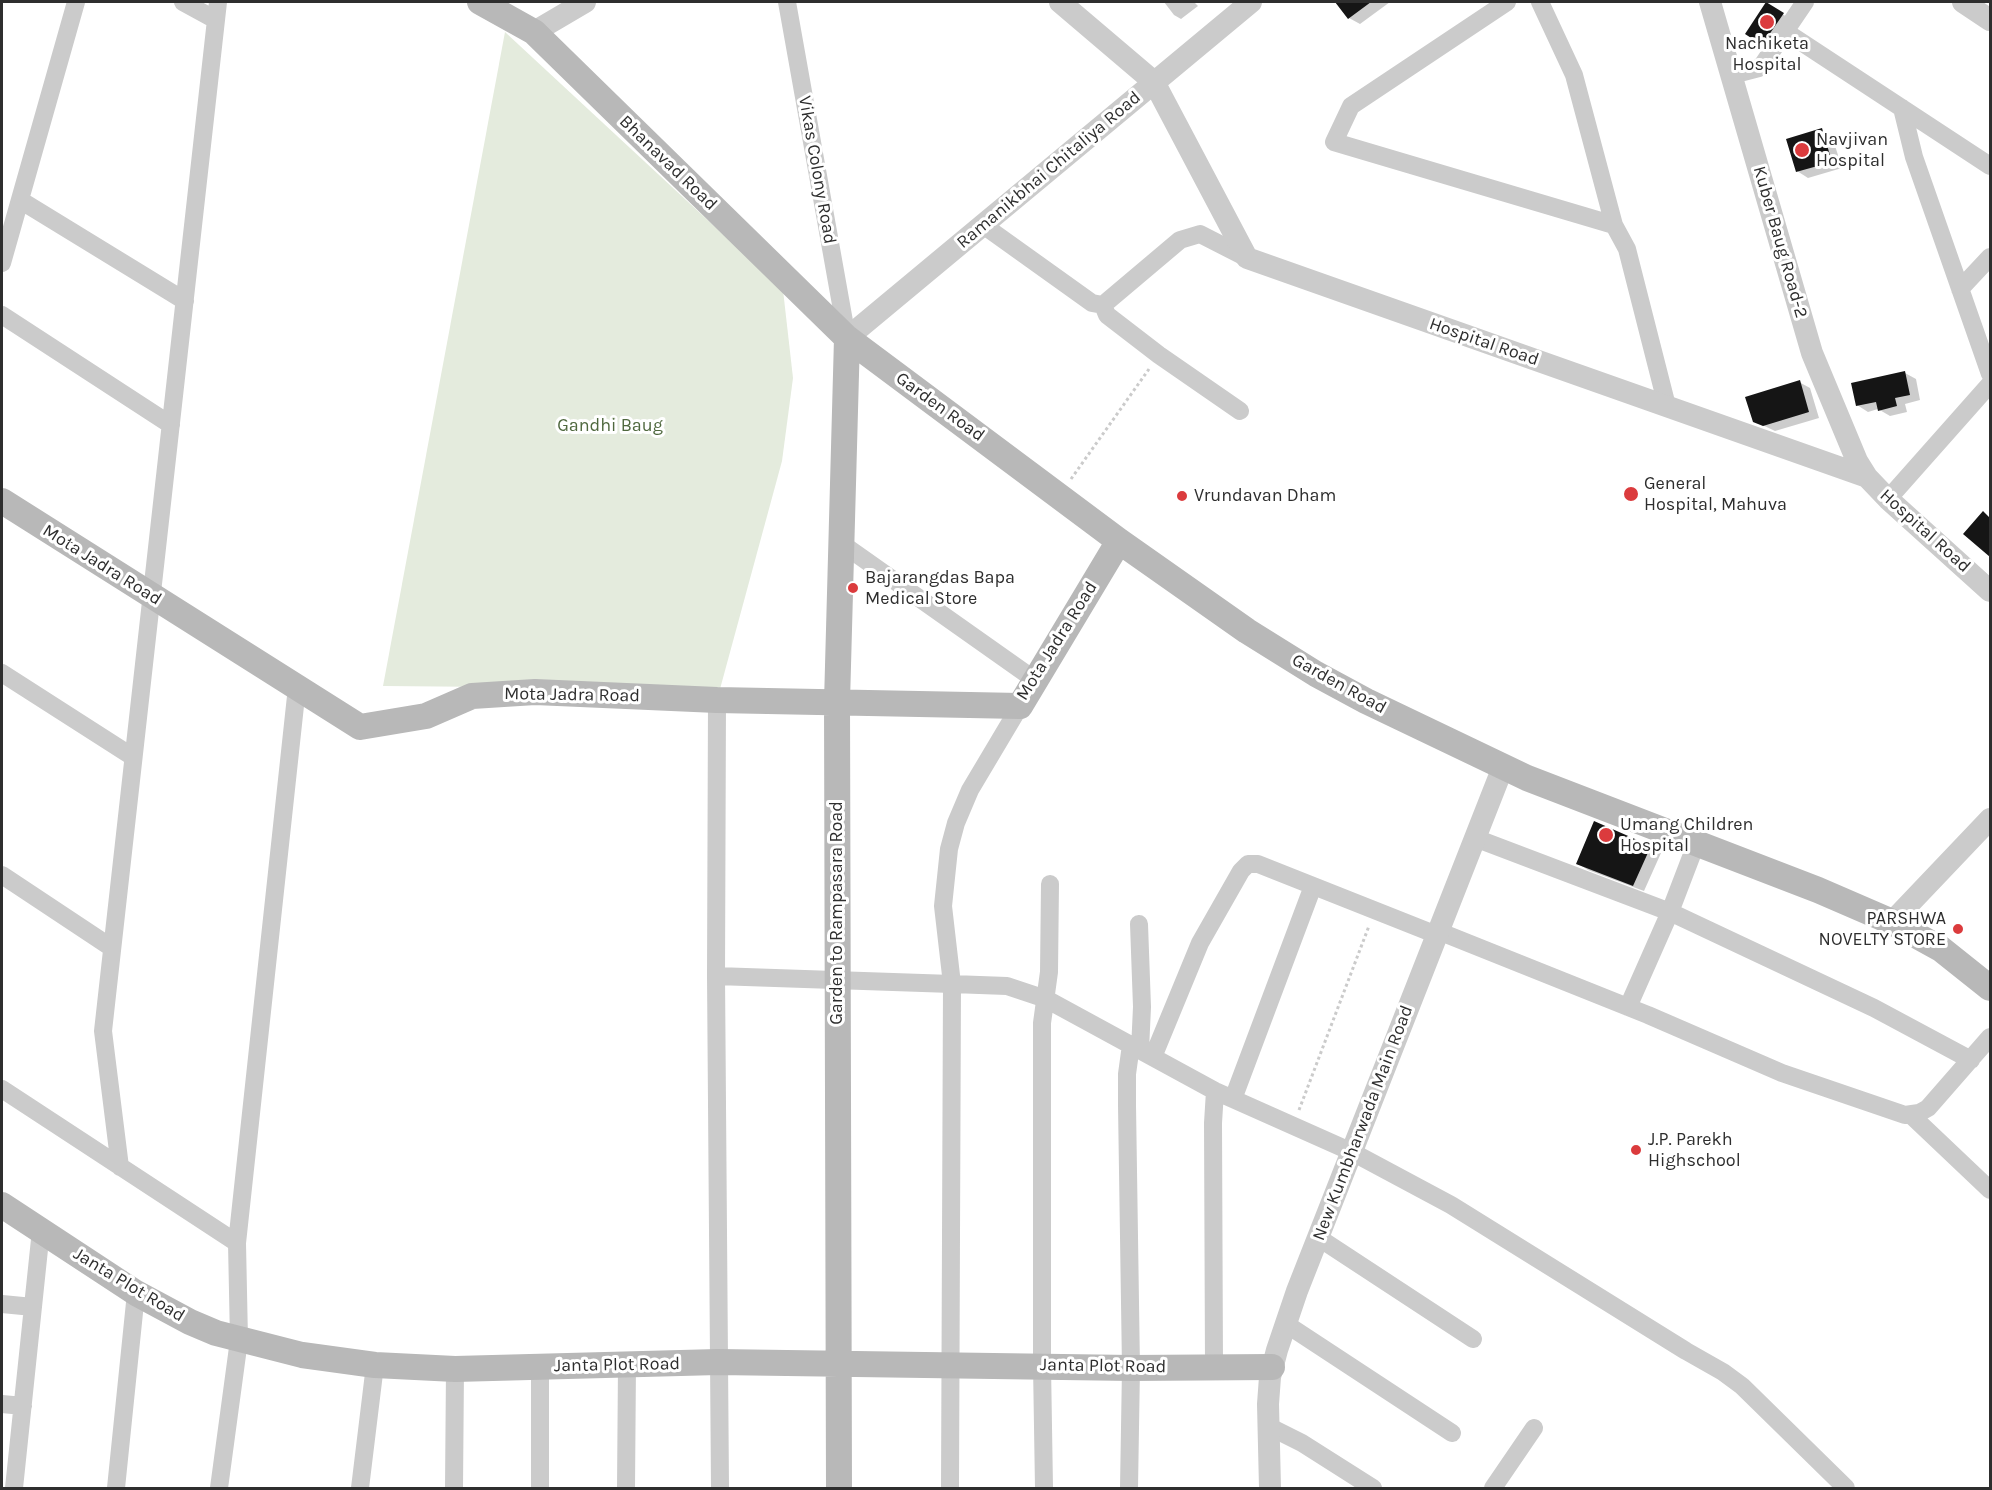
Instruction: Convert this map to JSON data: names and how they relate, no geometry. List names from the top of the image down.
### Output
{
  "streets": {
    "main road": [
      "Bhanavad Road",
      "Garden Road",
      "Mota Jadra Road",
      "Garden to Rampasara Road",
      "Janta Plot Road"
    ],
    "street": [
      "Vikas Colony Road",
      "Ramanikbhai Chitaliya Road",
      "Kuber Baug Road-2",
      "Hospital Road",
      "New Kumbharwada Main Road"
    ]
  },
  "crossings": [
    ["Bhanavad Road", "Vikas Colony Road"],
    ["Bhanavad Road", "Ramanikbhai Chitaliya Road"],
    ["Bhanavad Road", "Garden Road"],
    ["Bhanavad Road", "Garden to Rampasara Road"],
    ["Vikas Colony Road", "Ramanikbhai Chitaliya Road"],
    ["Vikas Colony Road", "Garden Road"],
    ["Vikas Colony Road", "Garden to Rampasara Road"],
    ["Ramanikbhai Chitaliya Road", "Garden Road"],
    ["Ramanikbhai Chitaliya Road", "Garden to Rampasara Road"],
    ["Kuber Baug Road-2", "Hospital Road"],
    ["Garden Road", "Mota Jadra Road"],
    ["Garden Road", "Garden to Rampasara Road"],
    ["Garden Road", "New Kumbharwada Main Road"],
    ["Mota Jadra Road", "Garden to Rampasara Road"],
    ["Garden to Rampasara Road", "Janta Plot Road"],
    ["New Kumbharwada Main Road", "Janta Plot Road"]
  ],
  "parks": ["Gandhi Baug"],
  "places": [
    "Nachiketa Hospital",
    "Navjivan Hospital",
    "General Hospital, Mahuva",
    "Vrundavan Dham",
    "Bajarangdas Bapa Medical Store",
    "Umang Children Hospital",
    "PARSHWA NOVELTY STORE",
    "J.P. Parekh Highschool"
  ]
}
